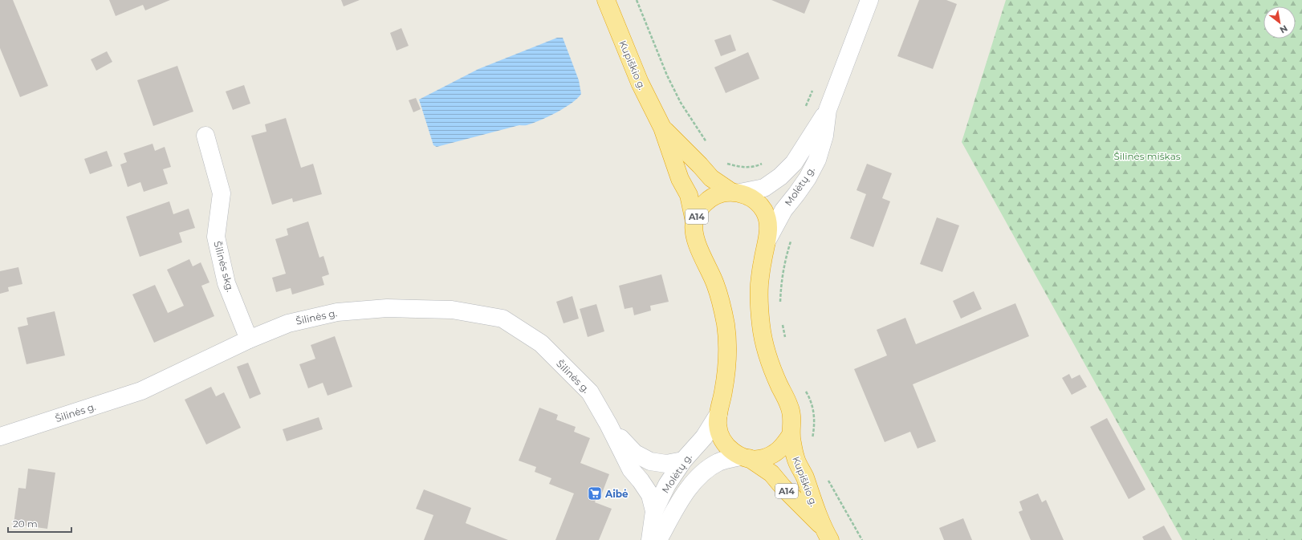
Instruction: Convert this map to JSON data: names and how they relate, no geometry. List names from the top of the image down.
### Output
{
  "streets": {
    "highway": ["Kupiškio g.", "A14"],
    "street": ["Molėtų g.", "Šilinės skg.", "Šilinės g."]
  },
  "crossings": [
    ["Kupiškio g.", "Molėtų g."],
    ["Kupiškio g.", "A14"],
    ["Molėtų g.", "A14"],
    ["Molėtų g.", "Šilinės g."],
    ["Šilinės skg.", "Šilinės g."]
  ],
  "parks": ["Šilinės miškas"],
  "places": {
    "supermarket": ["Aibė"]
  },
  "scale_bar": "20 m",
  "north": "bottom right"
}
